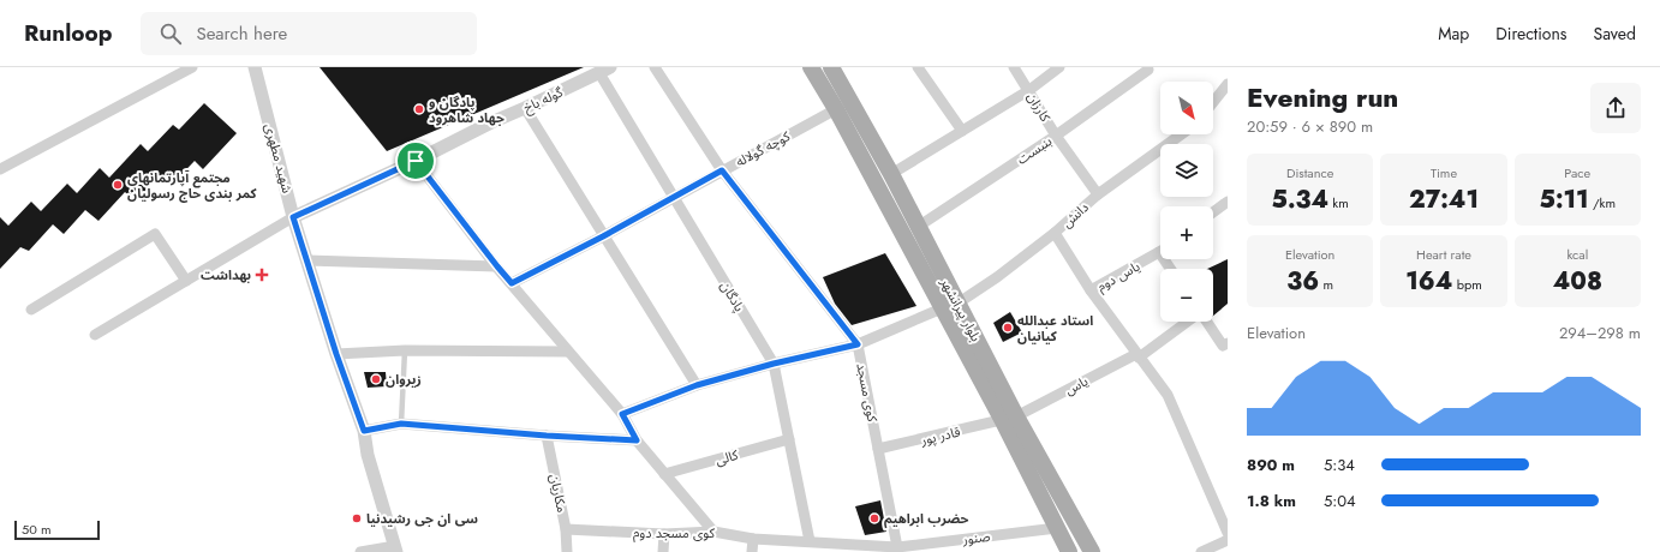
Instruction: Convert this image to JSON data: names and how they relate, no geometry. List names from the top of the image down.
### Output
{
  "streets": {
    "main road": ["بلوار پیرانشهر"],
    "street": [
      "گوله باخ",
      "کارزان",
      "کوچه گولاله",
      "بنبست",
      "شهید مطهری",
      "دانش",
      "یاس دوم",
      "پادگان",
      "یاس",
      "کوی مسجد",
      "قادر پور",
      "کالی",
      "مکاریان",
      "کوی مسجد دوم",
      "صنور"
    ]
  },
  "crossings": [
    ["گوله باخ", "شهید مطهری"],
    ["گوله باخ", "پادگان"],
    ["کارزان", "بنبست"],
    ["کارزان", "دانش"],
    ["کوچه گولاله", "پادگان"],
    ["کوچه گولاله", "بلوار پیرانشهر"],
    ["کوچه گولاله", "کوی مسجد"],
    ["بنبست", "بلوار پیرانشهر"],
    ["دانش", "بلوار پیرانشهر"],
    ["پادگان", "کالی"],
    ["پادگان", "کوی مسجد دوم"],
    ["بلوار پیرانشهر", "یاس"],
    ["بلوار پیرانشهر", "قادر پور"],
    ["بلوار پیرانشهر", "صنور"],
    ["یاس", "قادر پور"],
    ["کوی مسجد", "قادر پور"],
    ["کوی مسجد", "کوی مسجد دوم"],
    ["کوی مسجد", "صنور"],
    ["مکاریان", "کوی مسجد دوم"],
    ["کوی مسجد دوم", "صنور"]
  ],
  "places": {
    "other": [
      "پادگان و جهاد شاهرود",
      "مجتمع آپارتمانهای کمر بندی حاج رسولیان",
      "استاد عبدالله کیانیان",
      "زیروان",
      "سی ان جی رشیدنیا",
      "حضرب ابراهیم"
    ],
    "health": ["بهداشت"]
  },
  "scale_bar": "50 m",
  "north": "bottom right",
  "page": {
    "header": "Runloop",
    "search": "Search here",
    "nav": ["Map", "Directions", "Saved"],
    "heading": ["Evening run", "20:59 · 6 × 890 m"],
    "map_buttons": ["+", "−"],
    "stats": [
      ["Distance", "5.34 km"],
      ["Time", "27:41"],
      ["Pace", "5:11 /km"],
      ["Elevation", "36 m"],
      ["Heart rate", "164 bpm"],
      ["kcal", "408"]
    ],
    "chart": ["Elevation", "294–298 m"],
    "list": [
      {
        "name": "890 m",
        "note": "5:34"
      },
      {
        "name": "1.8 km",
        "note": "5:04"
      }
    ],
    "scale": "50 m"
  }
}
